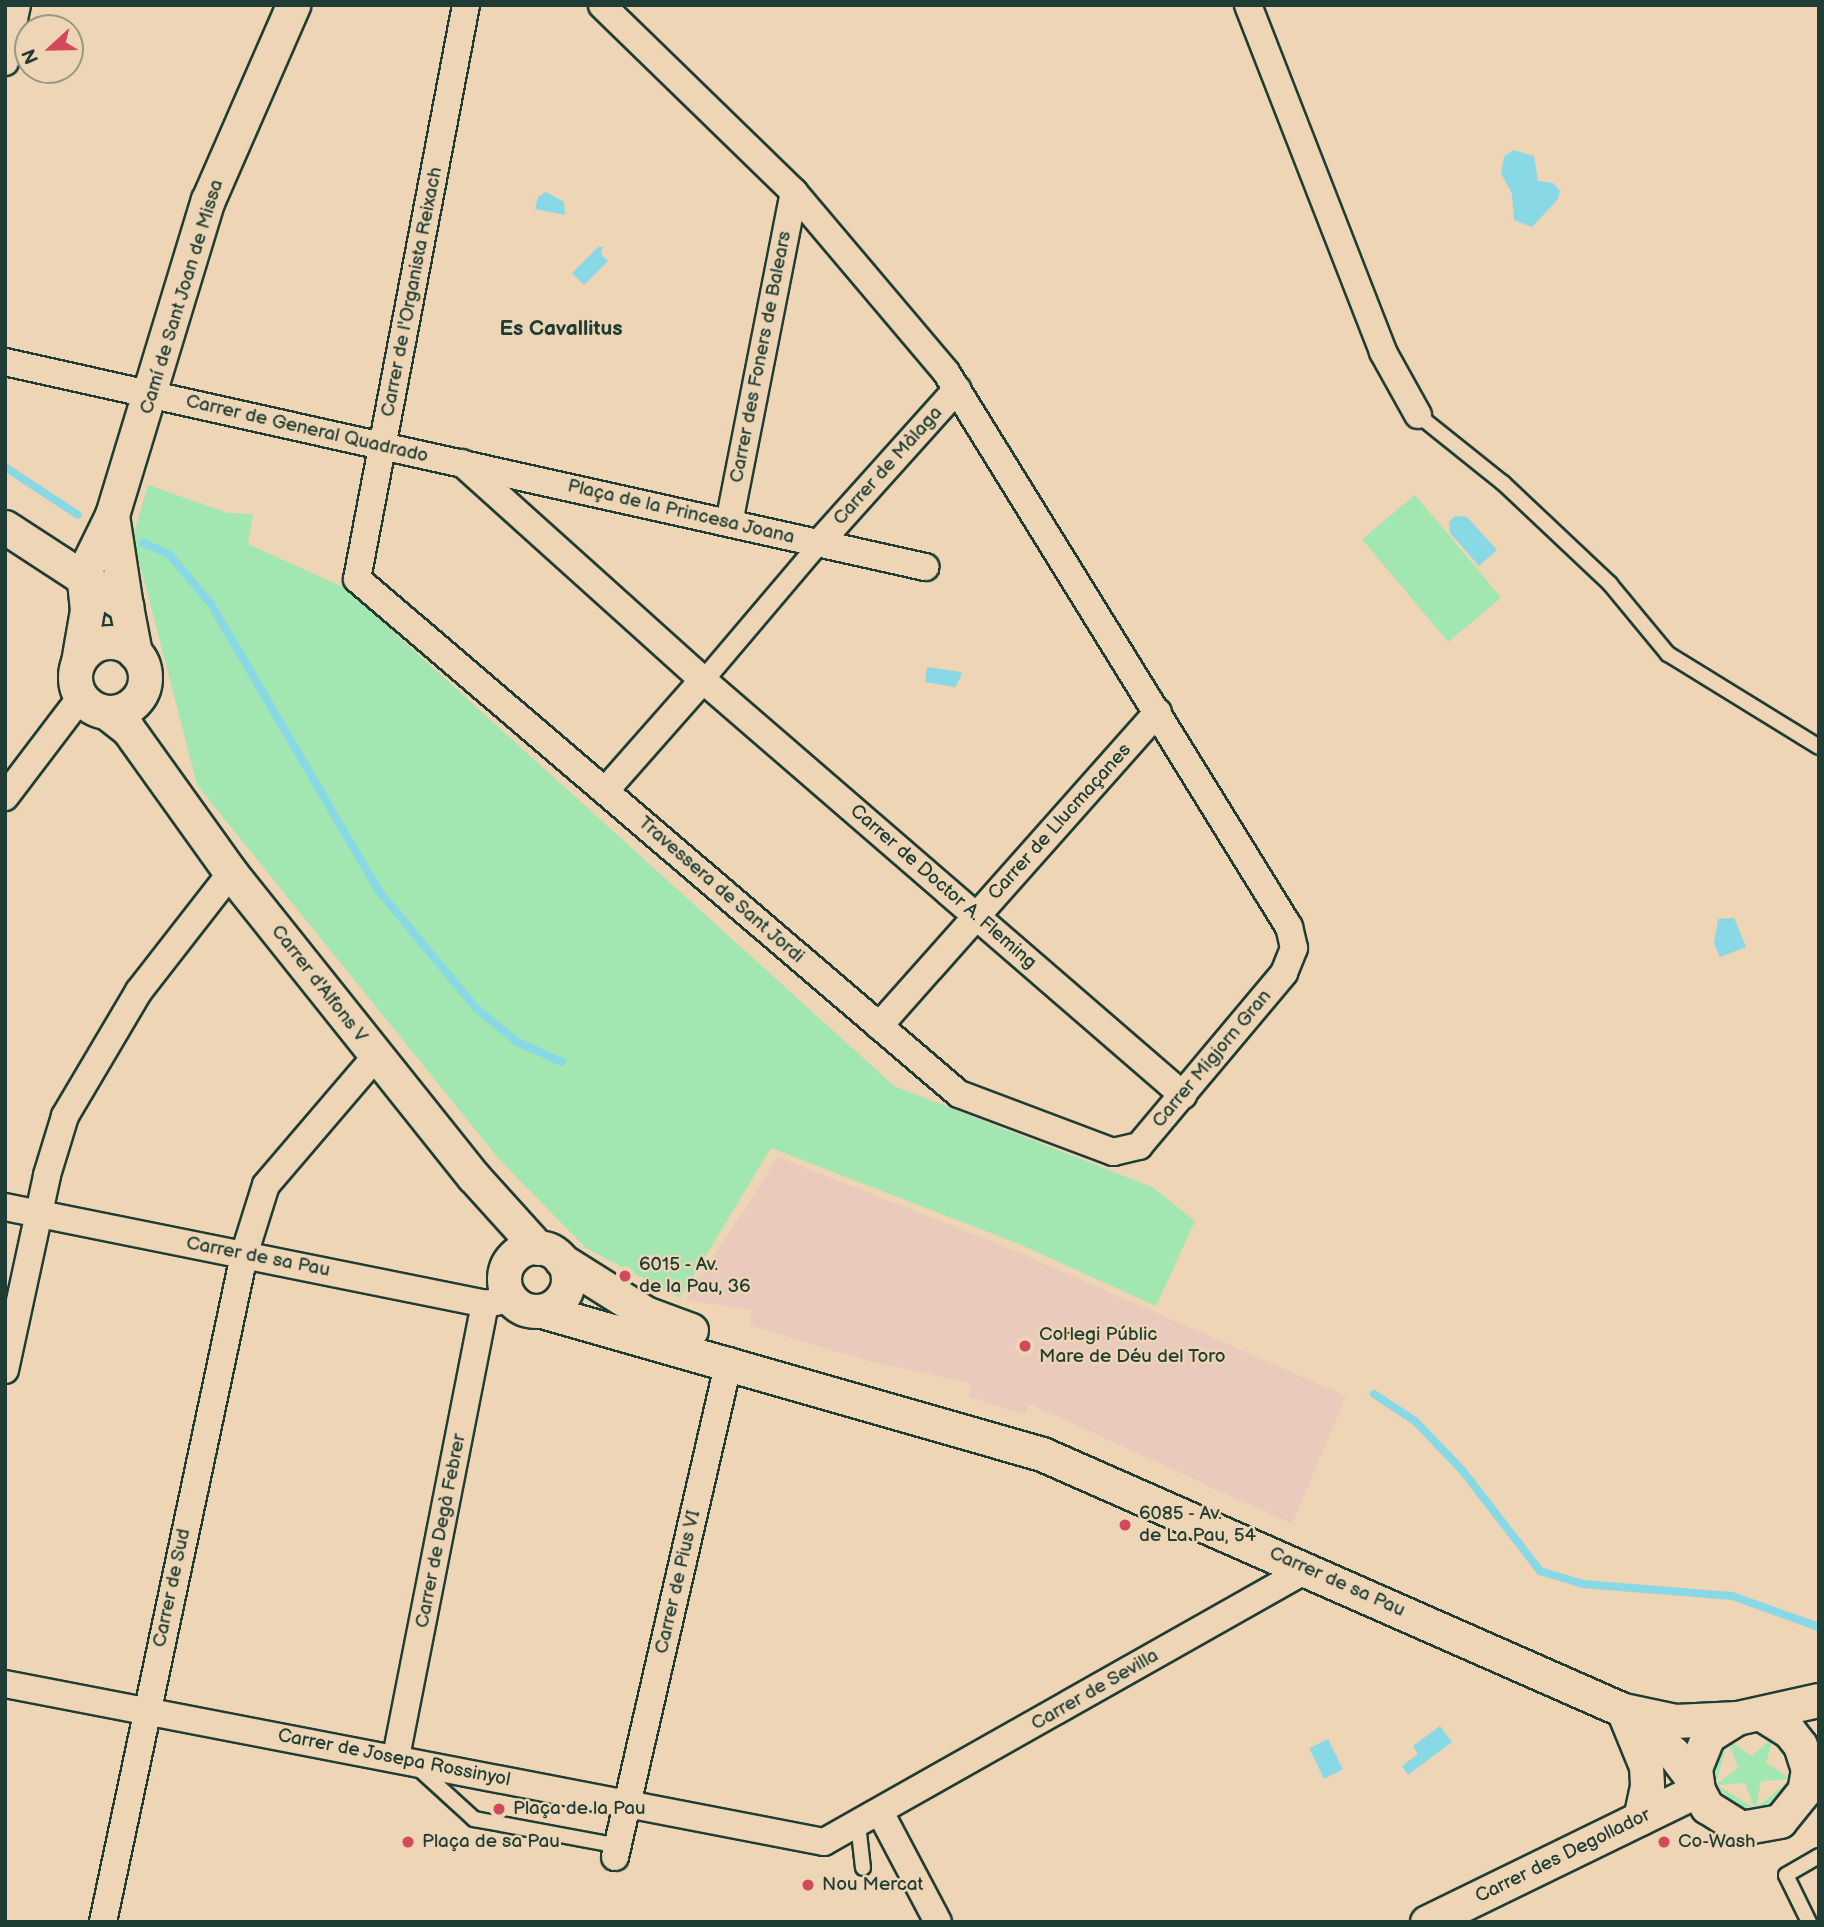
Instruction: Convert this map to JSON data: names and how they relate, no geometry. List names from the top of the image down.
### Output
{
  "streets": {
    "street": [
      "Carrer de l'Organista Reixach",
      "Camí de Sant Joan de Missa",
      "Carrer des Foners de Balears",
      "Carrer de General Quadrado",
      "Carrer de Màlaga",
      "Plaça de la Princesa Joana",
      "Carrer de Llucmaçanes",
      "Carrer de Doctor A. Fleming",
      "Travessera de Sant Jordi",
      "Carrer d'Alfons V",
      "Carrer Migjorn Gran",
      "Carrer de sa Pau",
      "Carrer de Degà Febrer",
      "Carrer de Pius VI",
      "Carrer de Sud",
      "Carrer de Sevilla",
      "Carrer de Josepa Rossinyol",
      "Carrer des Degollador"
    ]
  },
  "crossings": [
    ["Carrer de l'Organista Reixach", "Carrer de General Quadrado"],
    ["Carrer de l'Organista Reixach", "Travessera de Sant Jordi"],
    ["Camí de Sant Joan de Missa", "Carrer de General Quadrado"],
    ["Camí de Sant Joan de Missa", "Carrer d'Alfons V"],
    ["Carrer des Foners de Balears", "Plaça de la Princesa Joana"],
    ["Carrer de General Quadrado", "Plaça de la Princesa Joana"],
    ["Carrer de Màlaga", "Plaça de la Princesa Joana"],
    ["Plaça de la Princesa Joana", "Carrer de Doctor A. Fleming"],
    ["Carrer de Llucmaçanes", "Carrer de Doctor A. Fleming"],
    ["Carrer de Llucmaçanes", "Travessera de Sant Jordi"],
    ["Carrer de Llucmaçanes", "Carrer Migjorn Gran"],
    ["Carrer de Doctor A. Fleming", "Carrer Migjorn Gran"],
    ["Travessera de Sant Jordi", "Carrer Migjorn Gran"],
    ["Carrer d'Alfons V", "Carrer de sa Pau"],
    ["Carrer d'Alfons V", "Carrer de Degà Febrer"],
    ["Carrer d'Alfons V", "Carrer de Sud"],
    ["Carrer de sa Pau", "Carrer de Degà Febrer"],
    ["Carrer de sa Pau", "Carrer de Pius VI"],
    ["Carrer de sa Pau", "Carrer de Sud"],
    ["Carrer de sa Pau", "Carrer de Sevilla"],
    ["Carrer de sa Pau", "Carrer des Degollador"],
    ["Carrer de Degà Febrer", "Carrer de Josepa Rossinyol"],
    ["Carrer de Pius VI", "Carrer de Josepa Rossinyol"],
    ["Carrer de Sud", "Carrer de Josepa Rossinyol"],
    ["Carrer de Sevilla", "Carrer de Josepa Rossinyol"]
  ],
  "districts": ["Es Cavallitus"],
  "places": [
    "6015 - Av. de la Pau, 36",
    "Col·legi Públic Mare de Déu del Toro",
    "6085 - Av. de La Pau, 54",
    "Plaça de la Pau",
    "Plaça de sa Pau",
    "Co-Wash",
    "Nou Mercat"
  ],
  "north": "left"
}
